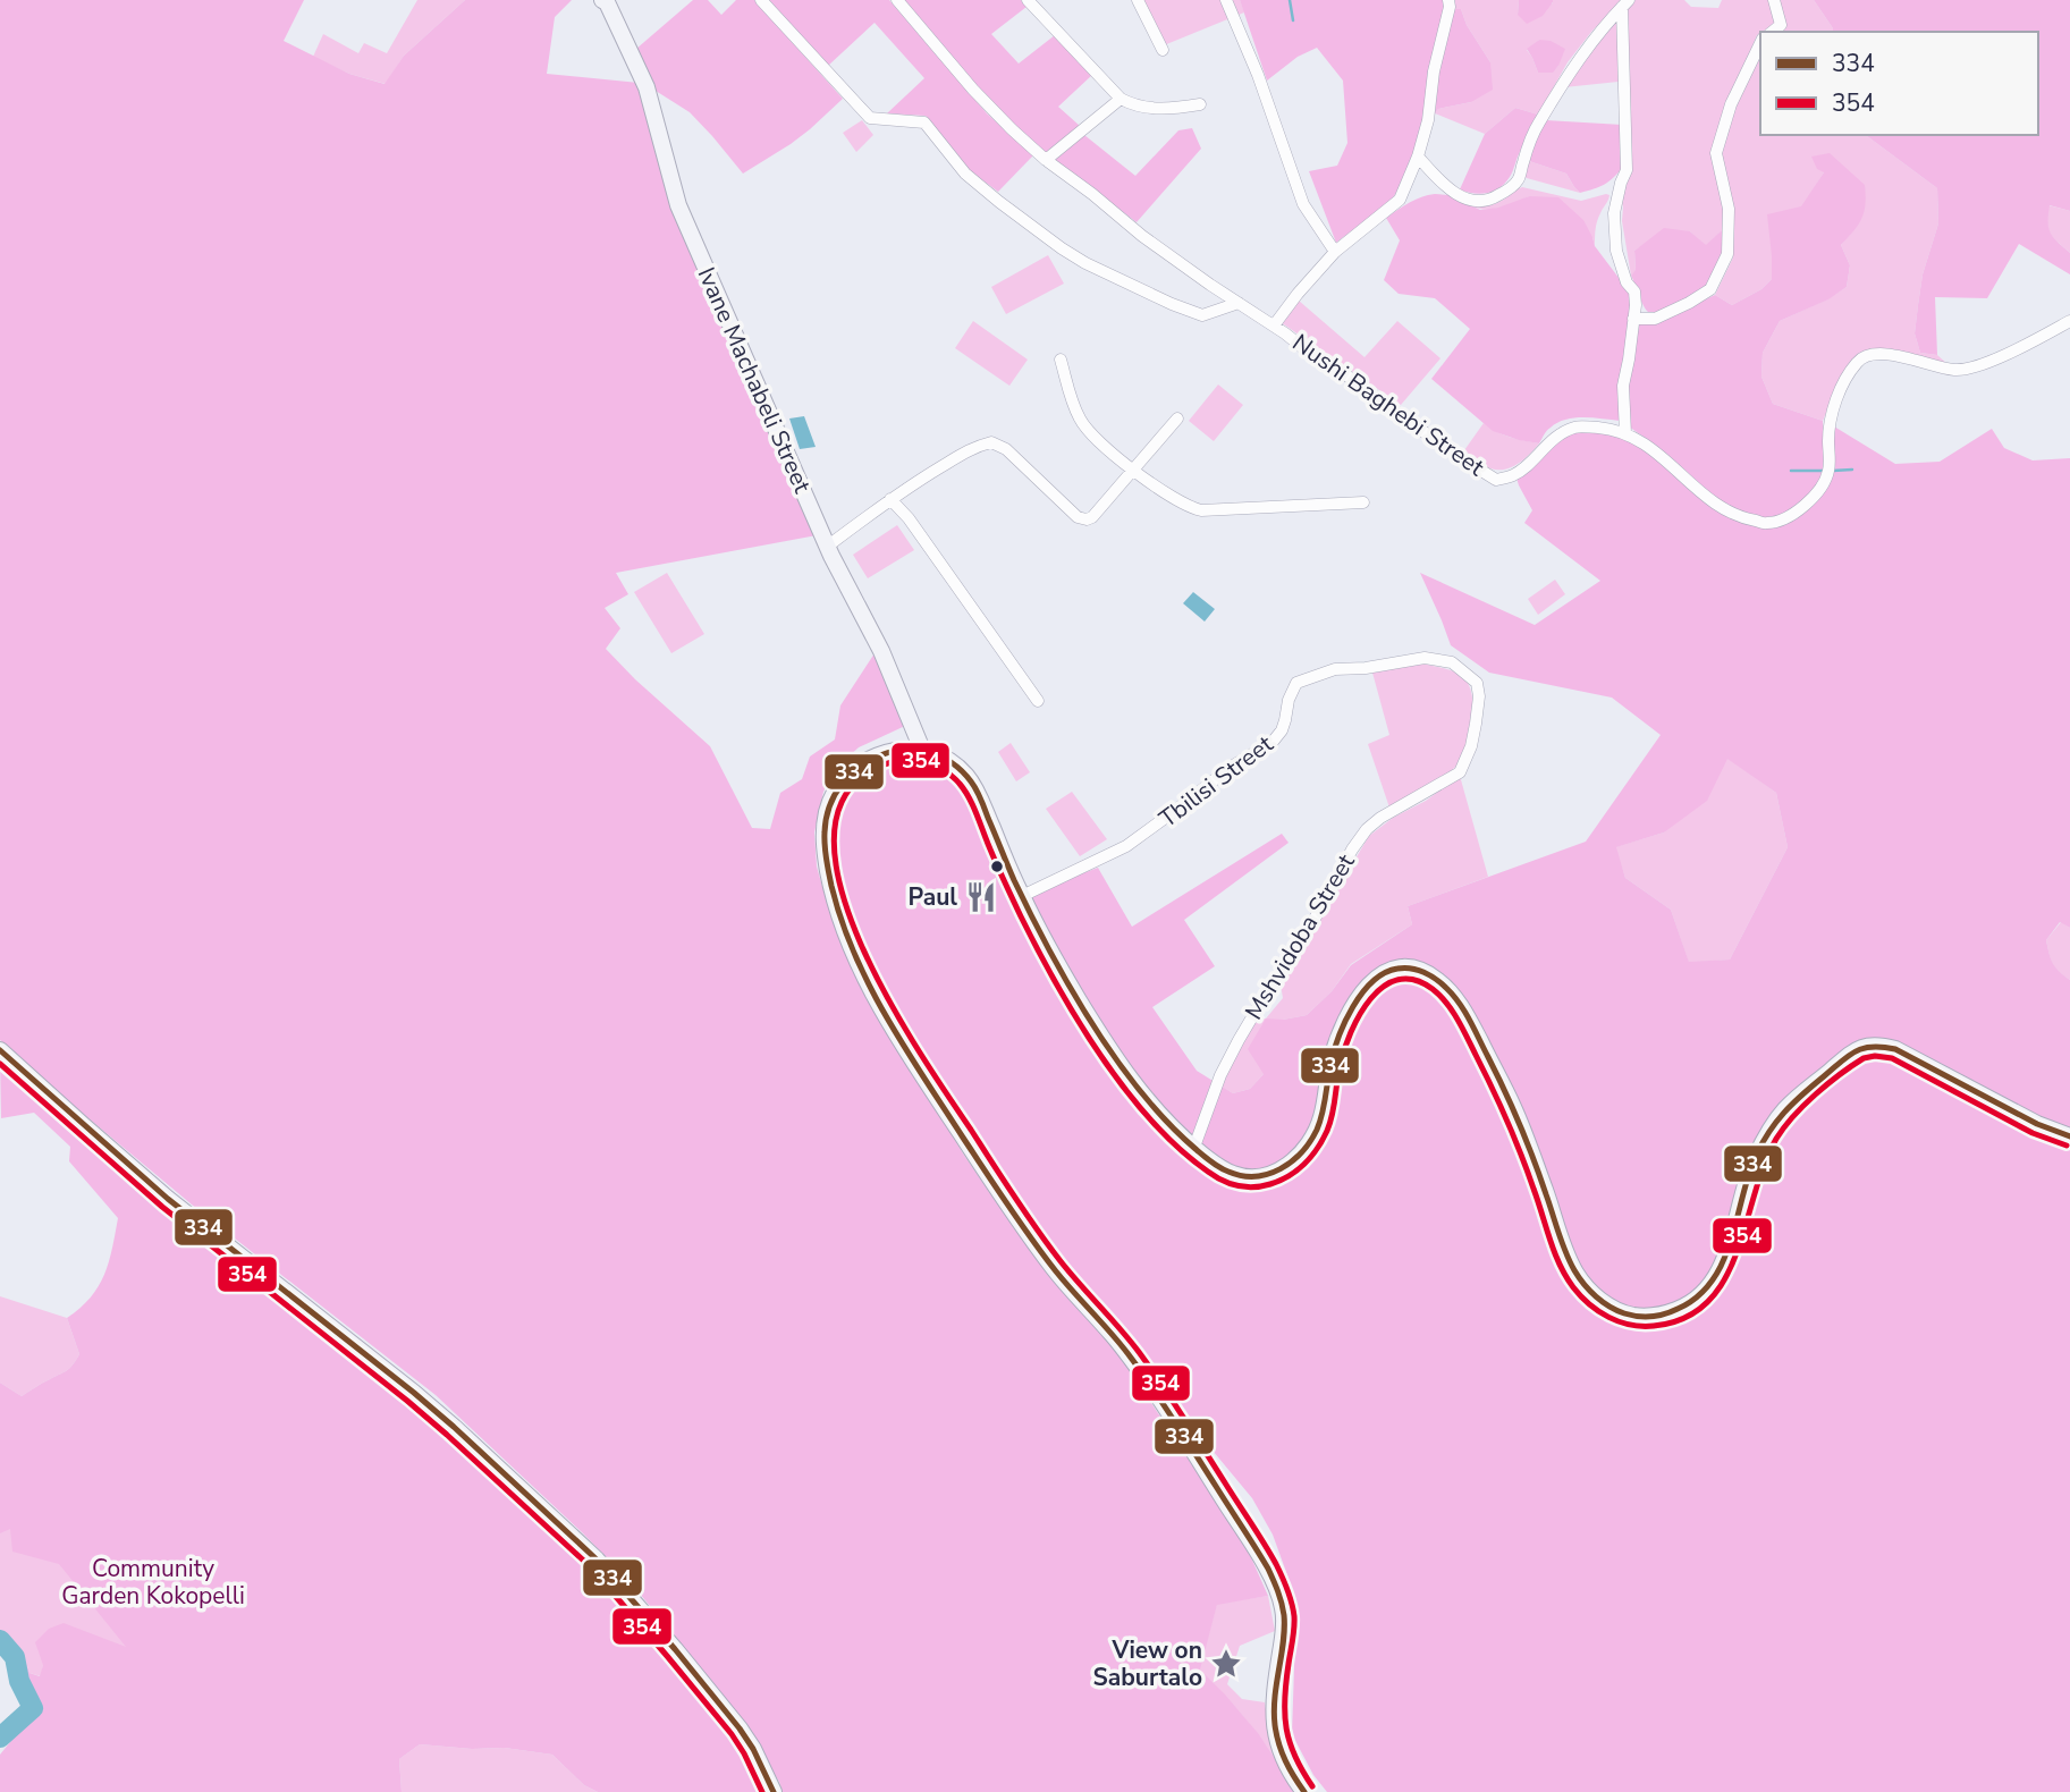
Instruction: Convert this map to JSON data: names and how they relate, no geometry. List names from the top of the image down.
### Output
{
  "streets": {
    "main road": ["Ivane Machabeli Street"],
    "street": ["Nushi Baghebi Street", "Tbilisi Street", "Mshvidoba Street"]
  },
  "crossings": [
    ["Tbilisi Street", "Mshvidoba Street"]
  ],
  "parks": ["Community Garden Kokopelli"],
  "places": {
    "restaurant": ["Paul"],
    "place": ["View on Saburtalo"]
  },
  "lines": ["transit line 334", "transit line 354"],
  "legend": ["334", "354"]
}
